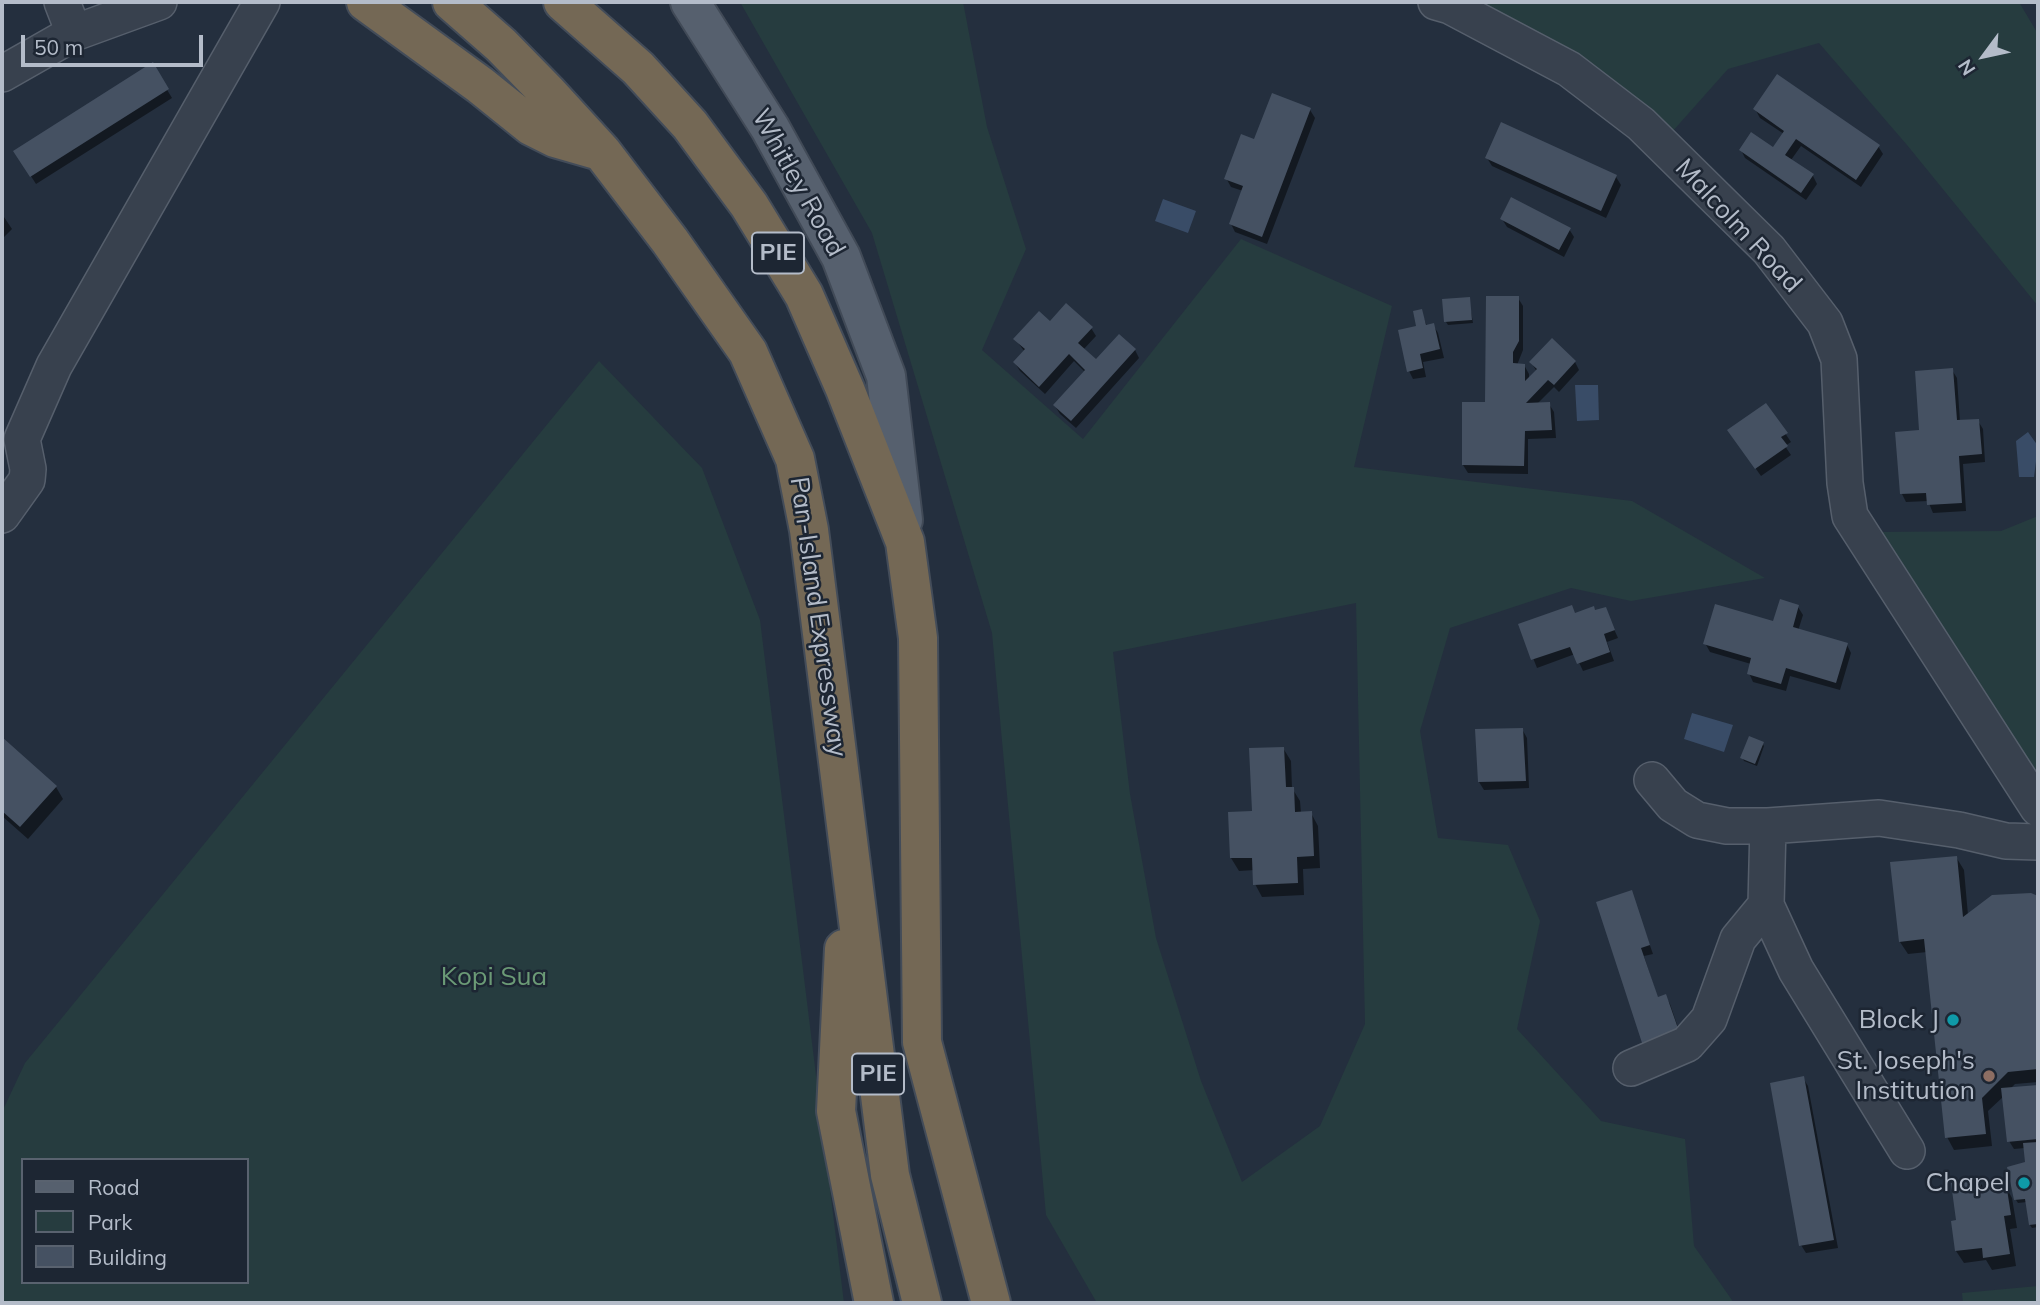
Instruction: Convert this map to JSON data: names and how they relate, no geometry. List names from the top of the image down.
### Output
{
  "streets": {
    "highway": ["PIE", "Pan-Island Expressway"],
    "main road": ["Whitley Road"],
    "street": ["Malcolm Road"]
  },
  "crossings": [
    ["Whitley Road", "PIE"]
  ],
  "parks": ["Kopi Sua"],
  "places": ["Block J", "St. Joseph's Institution", "Chapel"],
  "legend": ["Road", "Park", "Building"],
  "scale_bar": "50 m",
  "north": "bottom left"
}
